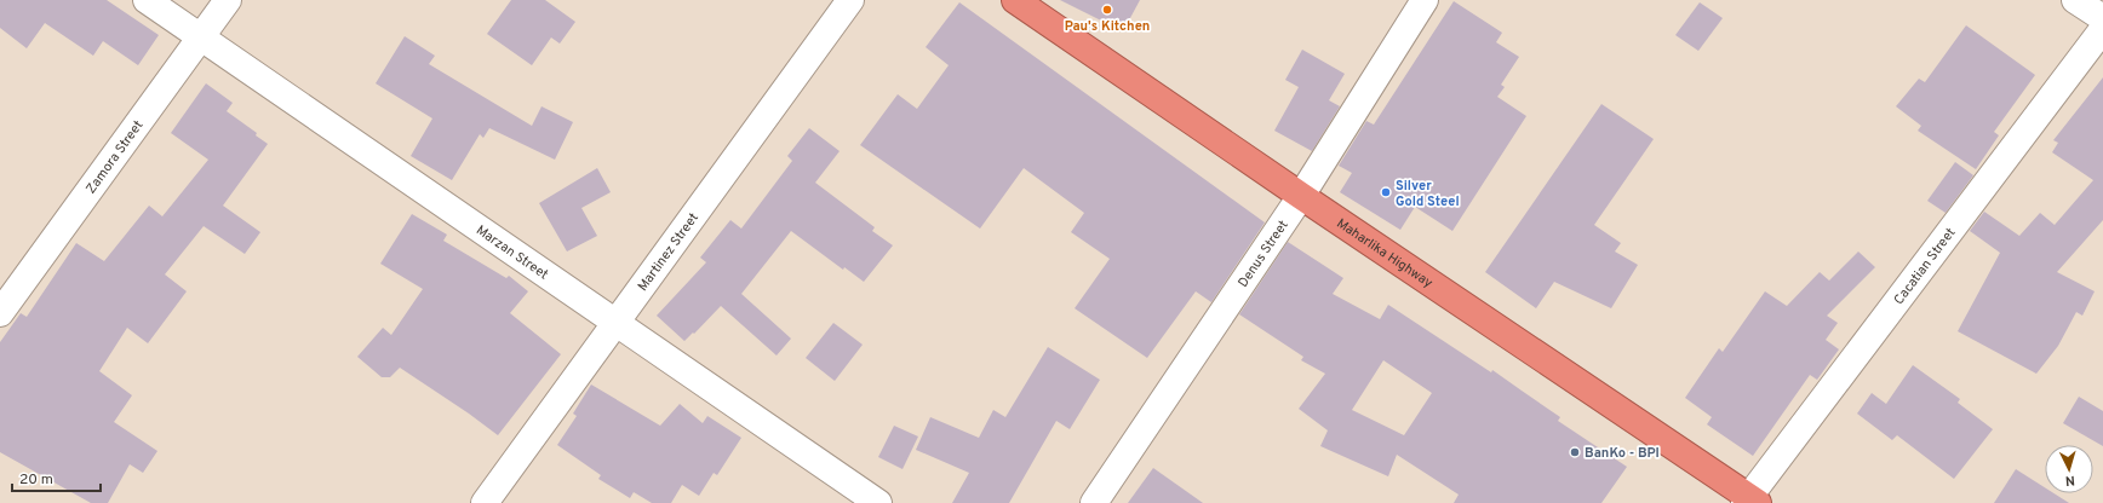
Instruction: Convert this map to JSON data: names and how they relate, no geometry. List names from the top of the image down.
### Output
{
  "streets": {
    "highway": ["Maharlika Highway"],
    "street": [
      "Zamora Street",
      "Marzan Street",
      "Martinez Street",
      "Denus Street",
      "Cacatian Street"
    ]
  },
  "crossings": [
    ["Zamora Street", "Marzan Street"],
    ["Marzan Street", "Martinez Street"],
    ["Maharlika Highway", "Denus Street"],
    ["Maharlika Highway", "Cacatian Street"]
  ],
  "places": ["Pau's Kitchen", "Silver Gold Steel", "BanKo - BPI"],
  "scale_bar": "20 m",
  "north": "bottom"
}
